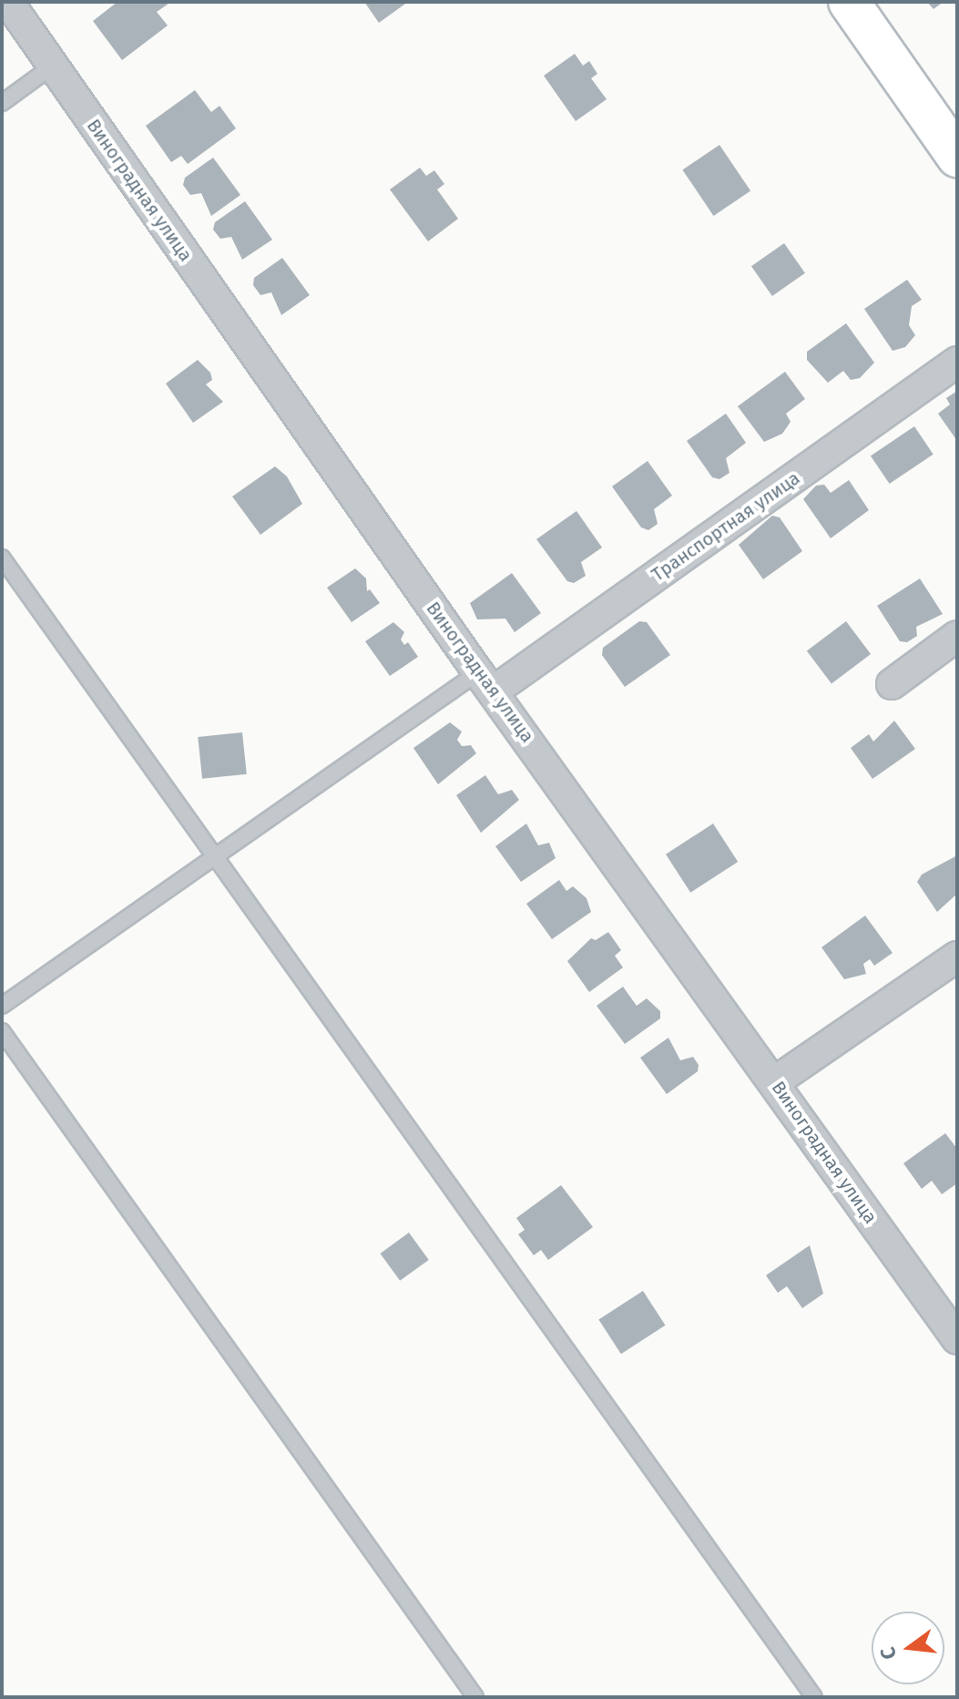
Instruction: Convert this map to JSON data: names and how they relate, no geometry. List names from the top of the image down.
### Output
{
  "streets": {
    "street": ["Виноградная улица", "Транспортная улица"]
  },
  "crossings": [
    ["Виноградная улица", "Транспортная улица"]
  ],
  "north": "left"
}
